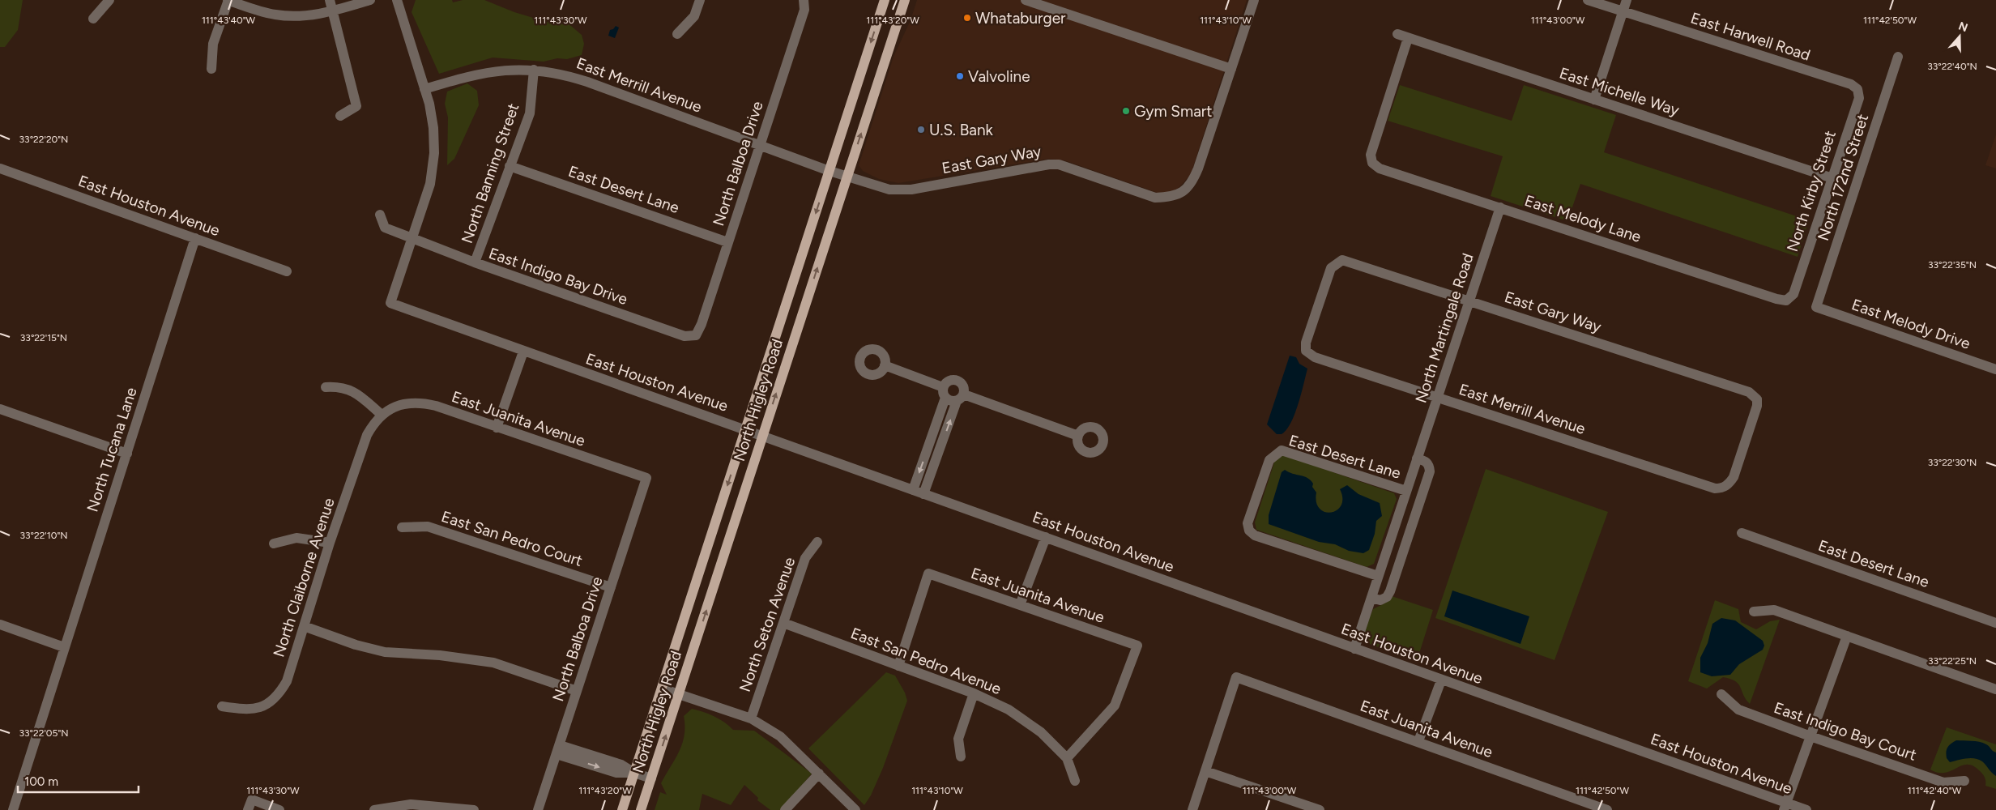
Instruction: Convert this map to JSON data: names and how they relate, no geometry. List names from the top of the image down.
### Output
{
  "streets": {
    "main road": ["North Higley Road"],
    "street": [
      "East Harwell Road",
      "East Merrill Avenue",
      "East Michelle Way",
      "East Gary Way",
      "North Balboa Drive",
      "North Banning Street",
      "North 172nd Street",
      "East Desert Lane",
      "North Kirby Street",
      "East Houston Avenue",
      "East Melody Lane",
      "East Indigo Bay Drive",
      "East Melody Drive",
      "North Martingale Road",
      "East Juanita Avenue",
      "North Tucana Lane",
      "East San Pedro Court",
      "North Claiborne Avenue",
      "North Seton Avenue",
      "East San Pedro Avenue",
      "East Indigo Bay Court"
    ]
  },
  "crossings": [
    ["East Harwell Road", "North Kirby Street"],
    ["East Merrill Avenue", "East Gary Way"],
    ["East Merrill Avenue", "North Balboa Drive"],
    ["East Merrill Avenue", "North Banning Street"],
    ["East Merrill Avenue", "North Martingale Road"],
    ["East Merrill Avenue", "North Higley Road"],
    ["East Michelle Way", "North Kirby Street"],
    ["East Michelle Way", "East Melody Lane"],
    ["East Gary Way", "North Martingale Road"],
    ["East Gary Way", "North Higley Road"],
    ["North Balboa Drive", "East Desert Lane"],
    ["North Balboa Drive", "East Indigo Bay Drive"],
    ["North Balboa Drive", "East Juanita Avenue"],
    ["North Balboa Drive", "East San Pedro Court"],
    ["North Banning Street", "East Desert Lane"],
    ["North Banning Street", "East Indigo Bay Drive"],
    ["North 172nd Street", "East Melody Drive"],
    ["East Desert Lane", "North Martingale Road"],
    ["North Kirby Street", "East Melody Lane"],
    ["East Houston Avenue", "East Indigo Bay Drive"],
    ["East Houston Avenue", "North Martingale Road"],
    ["East Houston Avenue", "North Higley Road"],
    ["East Houston Avenue", "North Tucana Lane"],
    ["East Melody Lane", "North Martingale Road"],
    ["East Juanita Avenue", "North Claiborne Avenue"],
    ["East Juanita Avenue", "East San Pedro Avenue"],
    ["North Seton Avenue", "East San Pedro Avenue"]
  ],
  "places": [
    "Whataburger",
    "Valvoline",
    "Gym Smart",
    "U.S. Bank"
  ],
  "scale_bar": "100 m",
  "north": "top",
  "coordinates": [
    "111°43'40\"W",
    "111°43'30\"W",
    "111°43'20\"W",
    "111°43'10\"W",
    "111°43'00\"W",
    "111°42'50\"W",
    "33°22'40\"N",
    "33°22'20\"N",
    "33°22'35\"N",
    "33°22'15\"N",
    "33°22'30\"N",
    "33°22'10\"N",
    "33°22'25\"N",
    "33°22'05\"N",
    "111°42'40\"W"
  ]
}
